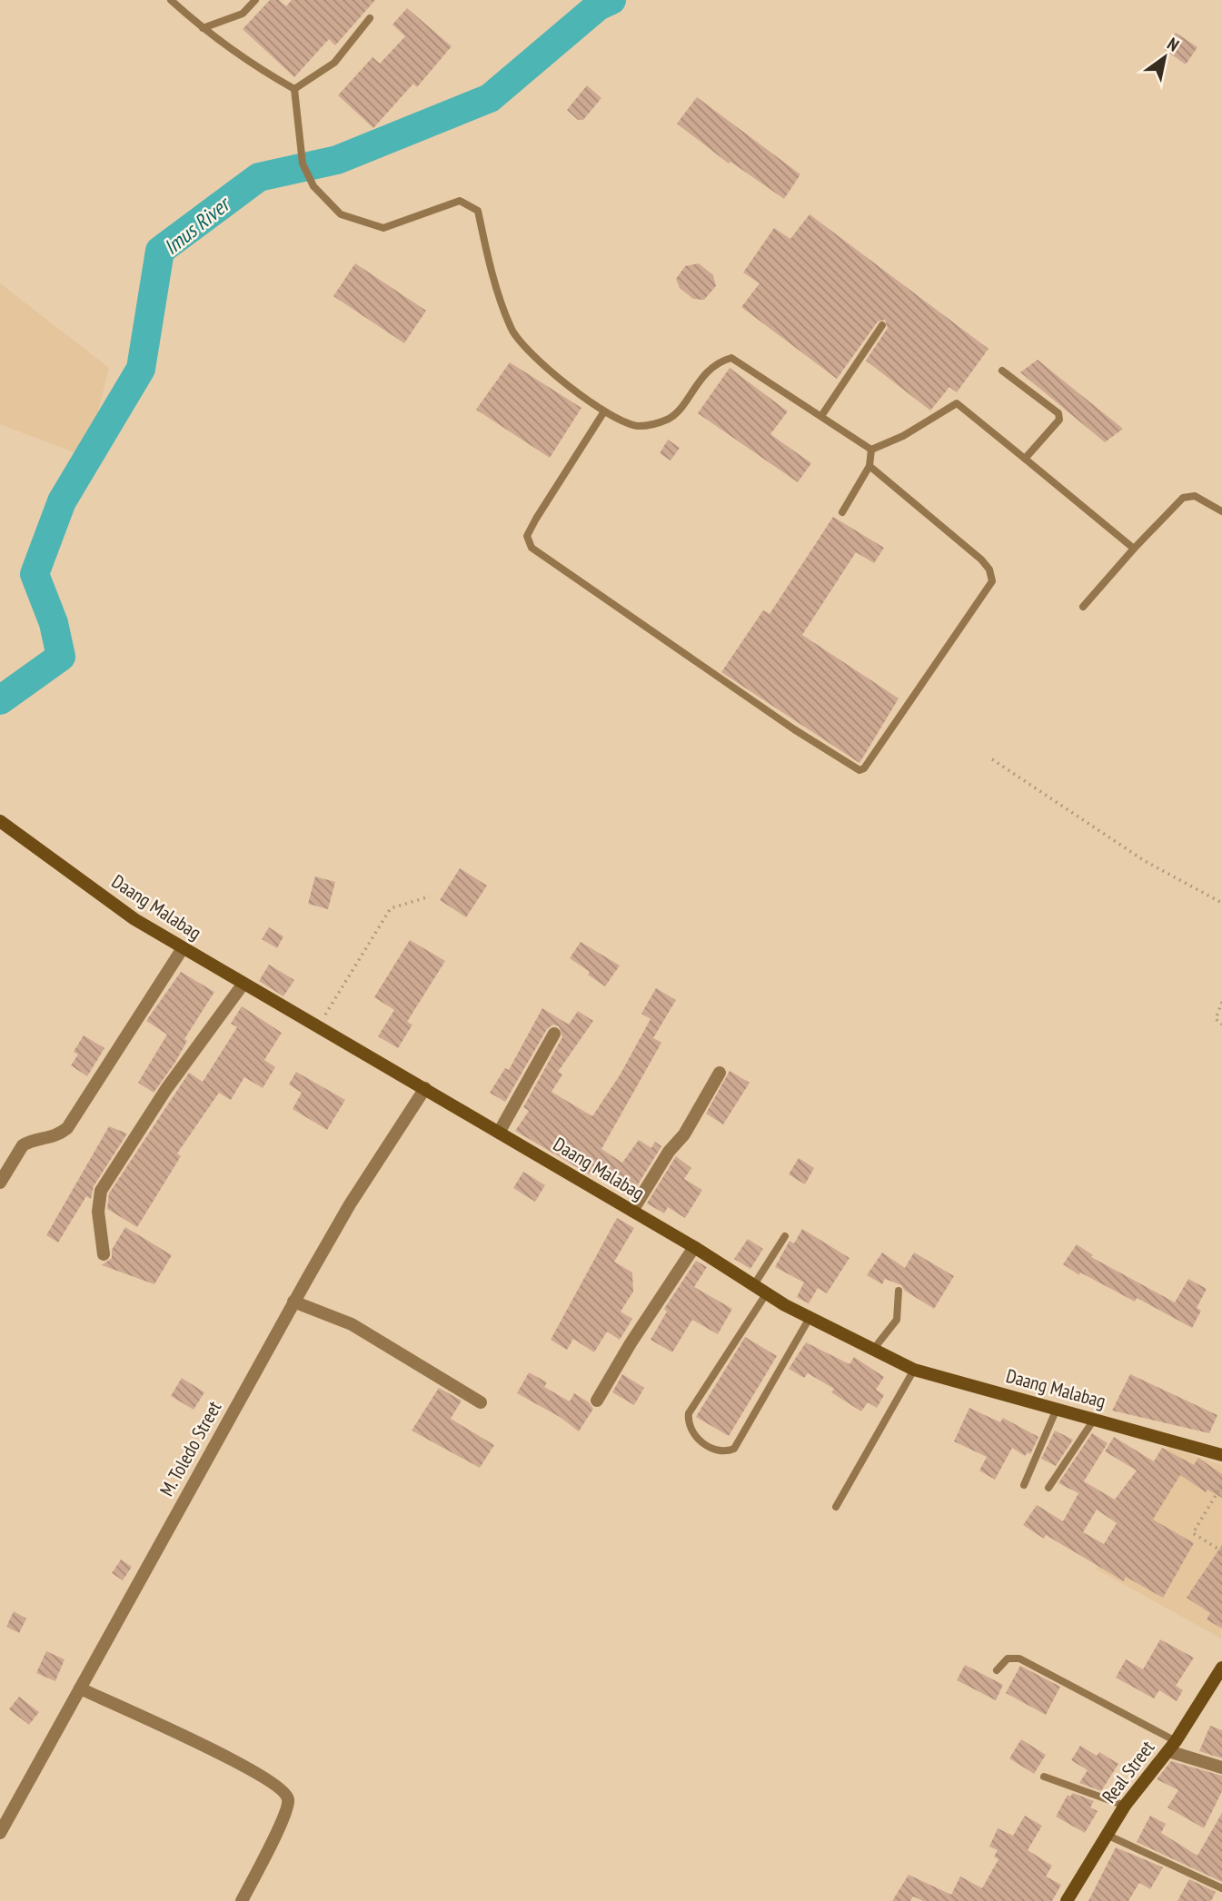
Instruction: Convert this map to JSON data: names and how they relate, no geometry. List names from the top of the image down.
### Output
{
  "streets": {
    "street": ["Daang Malabag", "M. Toledo Street", "Real Street"]
  },
  "crossings": [
    ["Daang Malabag", "M. Toledo Street"]
  ],
  "water": ["Imus River"],
  "north": "top right"
}
